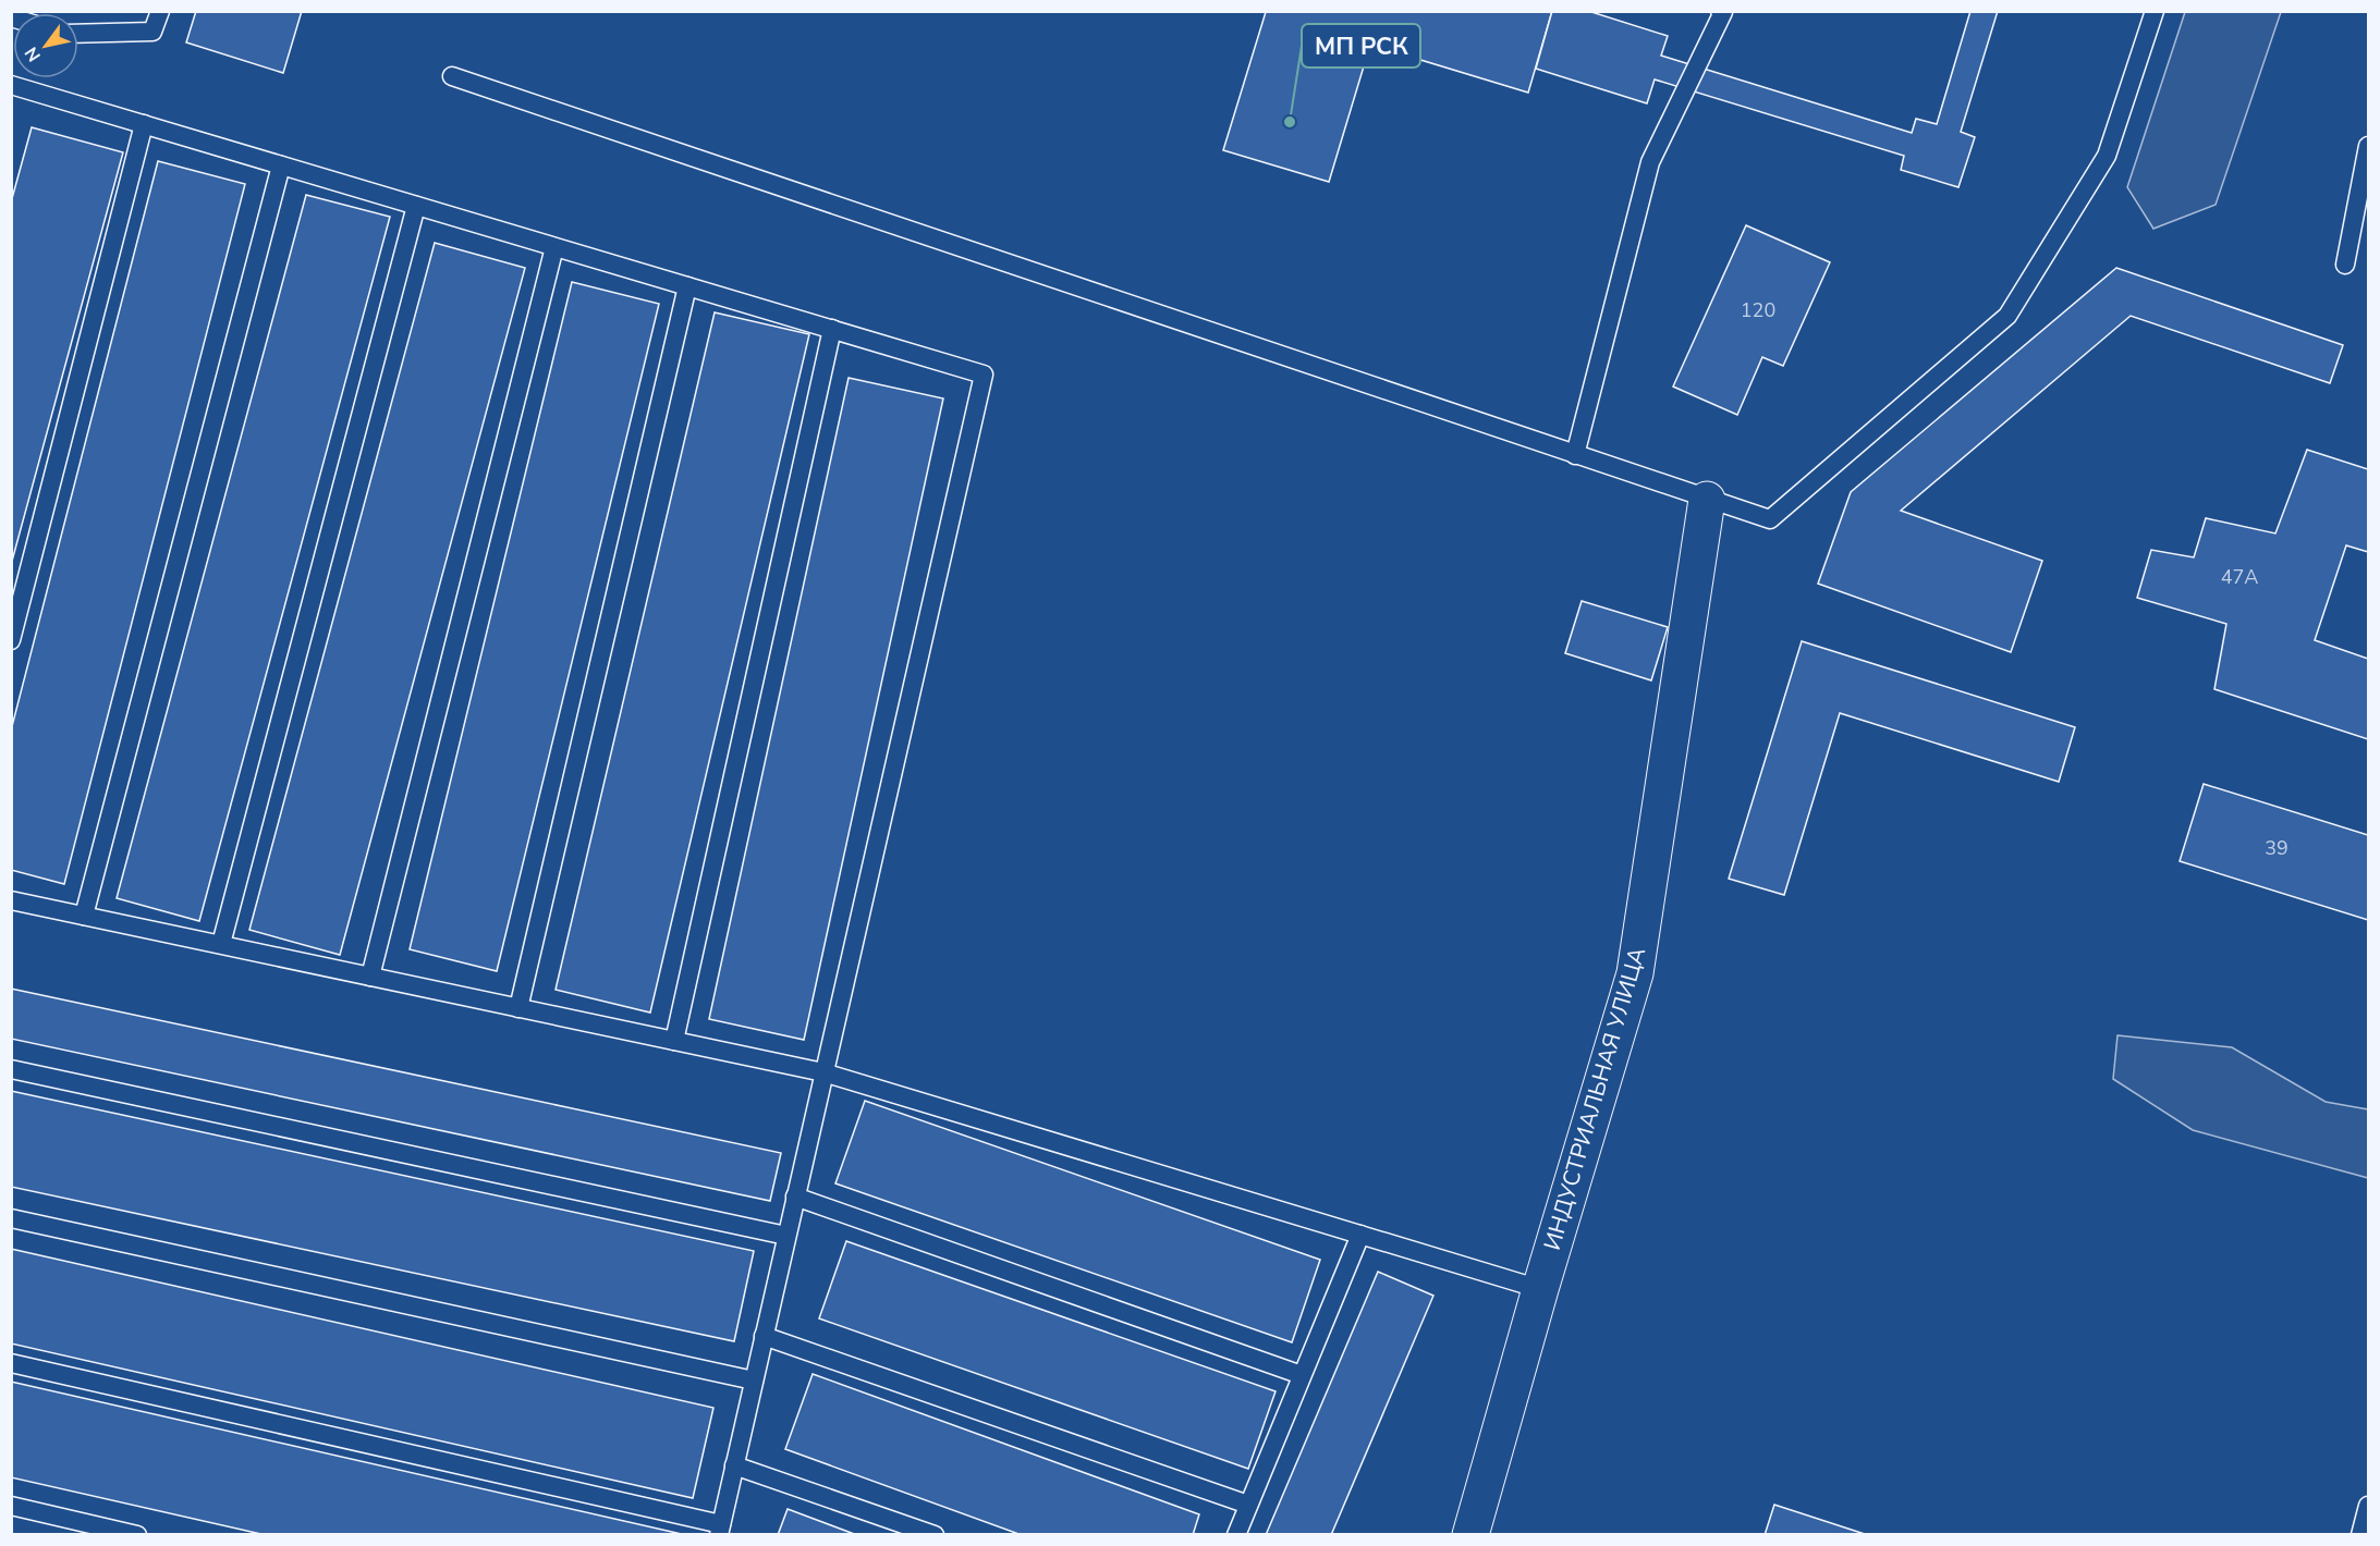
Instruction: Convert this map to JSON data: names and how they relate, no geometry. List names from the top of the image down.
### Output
{
  "streets": {
    "street": ["ИНДУСТРИАЛЬНАЯ УЛИЦА"]
  },
  "places": ["МП РСК"],
  "house_numbers": ["120", "47А", "39"],
  "north": "bottom left"
}
